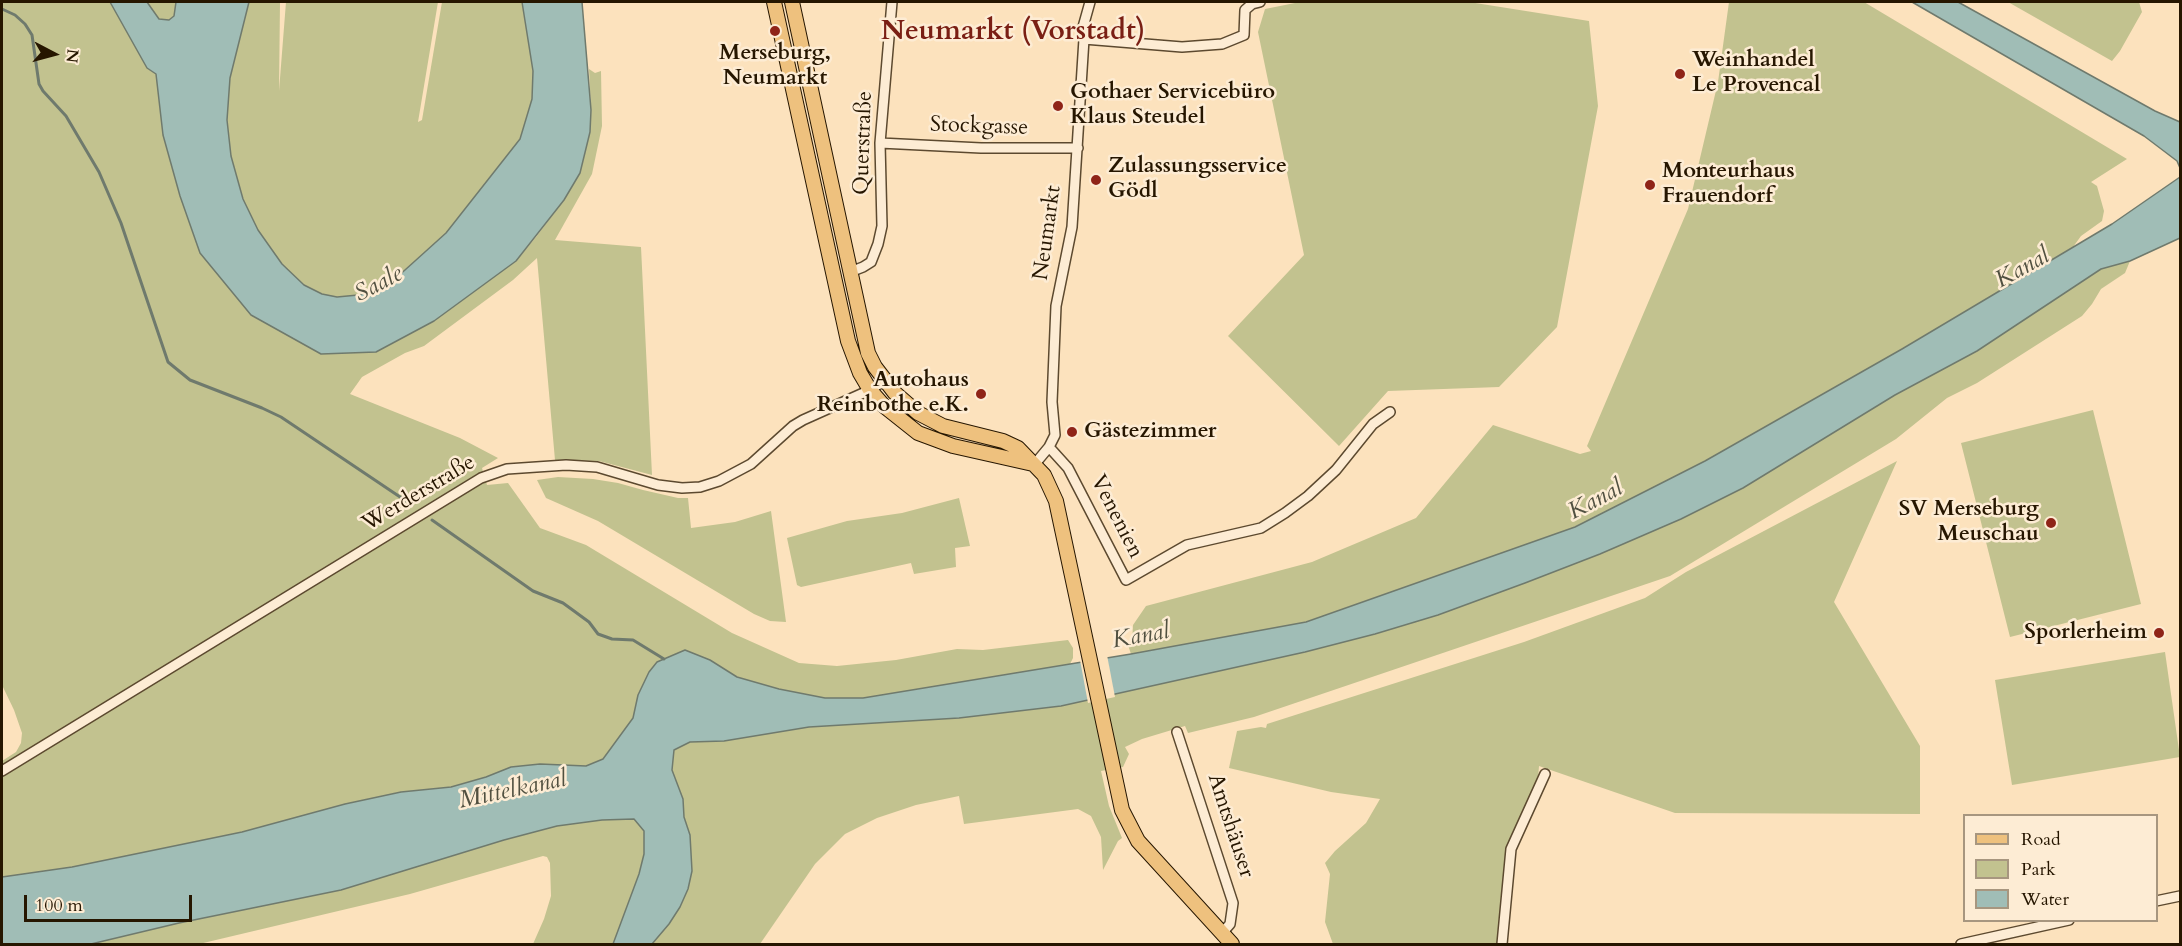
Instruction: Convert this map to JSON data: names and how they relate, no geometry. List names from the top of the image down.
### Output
{
  "streets": {
    "street": [
      "Stockgasse",
      "Querstraße",
      "Neumarkt",
      "Werderstraße",
      "Venenien",
      "Amtshäuser"
    ]
  },
  "crossings": [
    ["Stockgasse", "Querstraße"],
    ["Stockgasse", "Neumarkt"],
    ["Neumarkt", "Venenien"]
  ],
  "districts": ["Neumarkt (Vorstadt)"],
  "water": ["Kanal", "Saale", "Mittelkanal"],
  "places": [
    "Merseburg, Neumarkt",
    "Weinhandel Le Provencal",
    "Gothaer Servicebüro Klaus Steudel",
    "Zulassungsservice Gödl",
    "Monteurhaus Frauendorf",
    "Autohaus Reinbothe e.K.",
    "Gästezimmer",
    "SV Merseburg Meuschau",
    "Sporlerheim"
  ],
  "legend": ["Road", "Park", "Water"],
  "scale_bar": "100 m",
  "north": "right"
}
